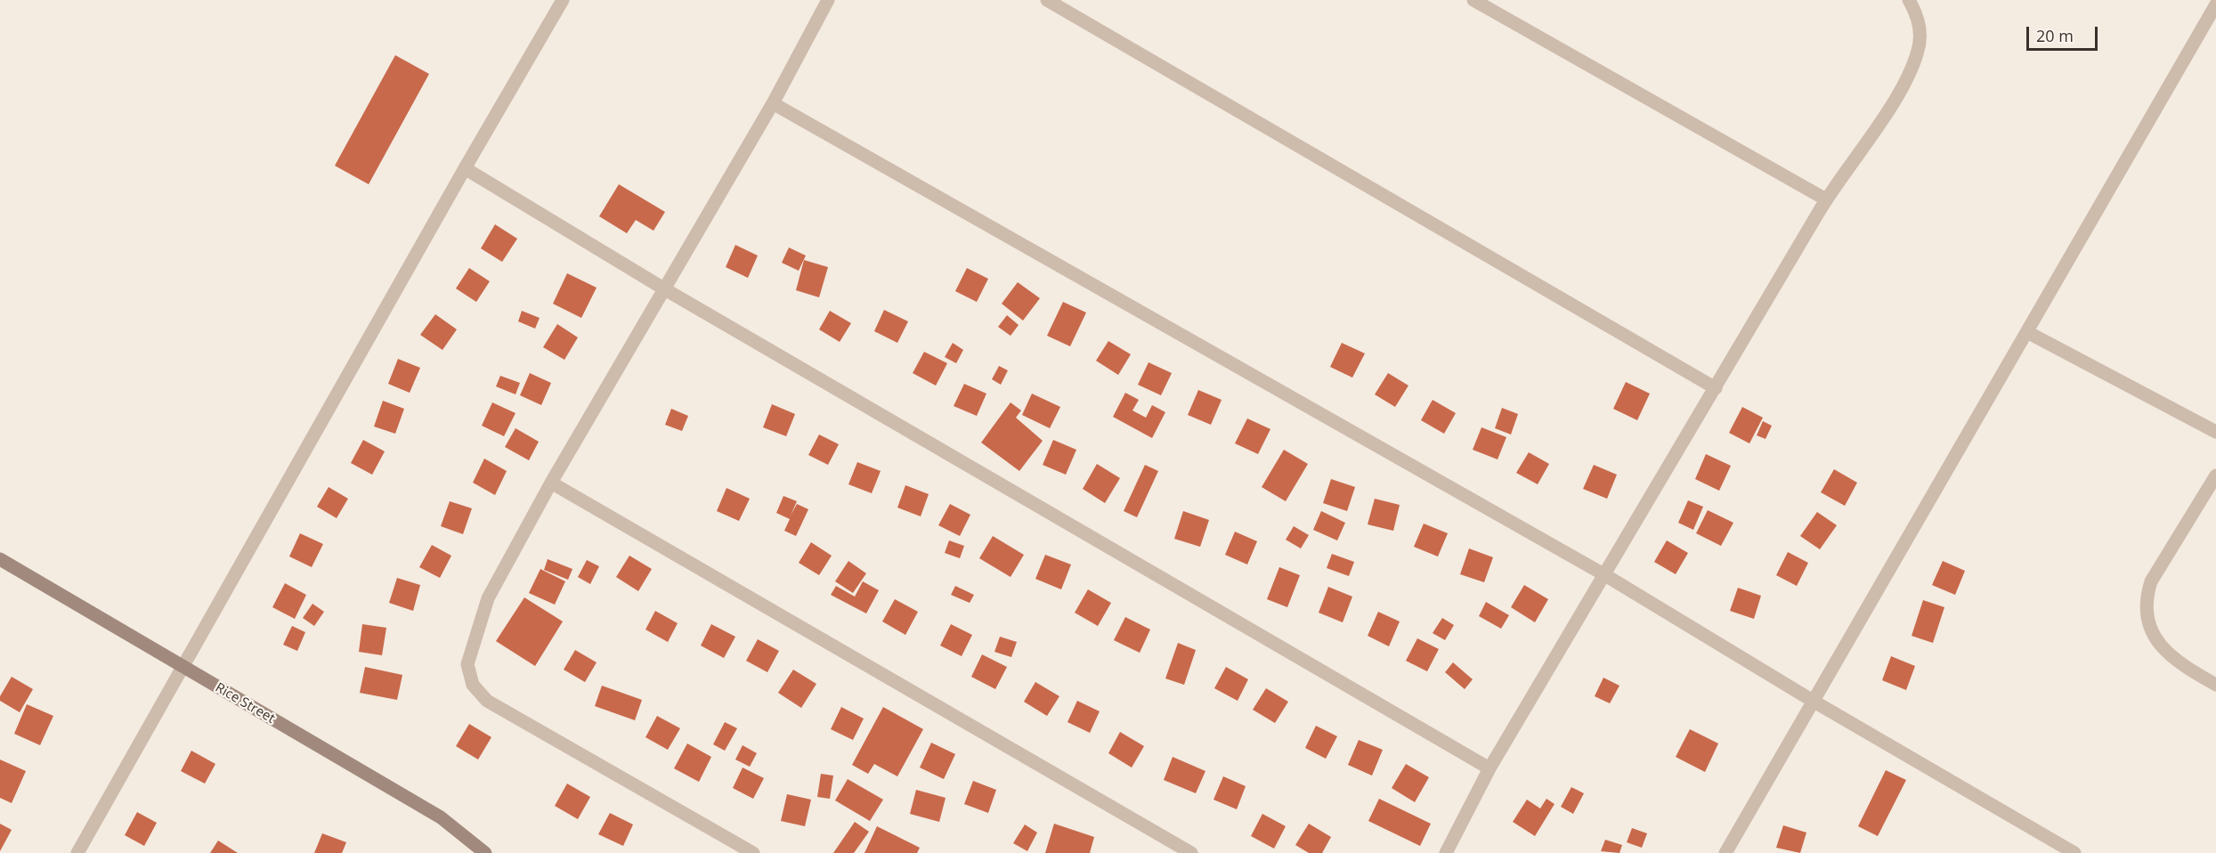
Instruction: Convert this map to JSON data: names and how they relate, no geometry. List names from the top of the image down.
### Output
{
  "streets": {
    "street": ["Rice Street"]
  },
  "scale_bar": "20 m"
}
